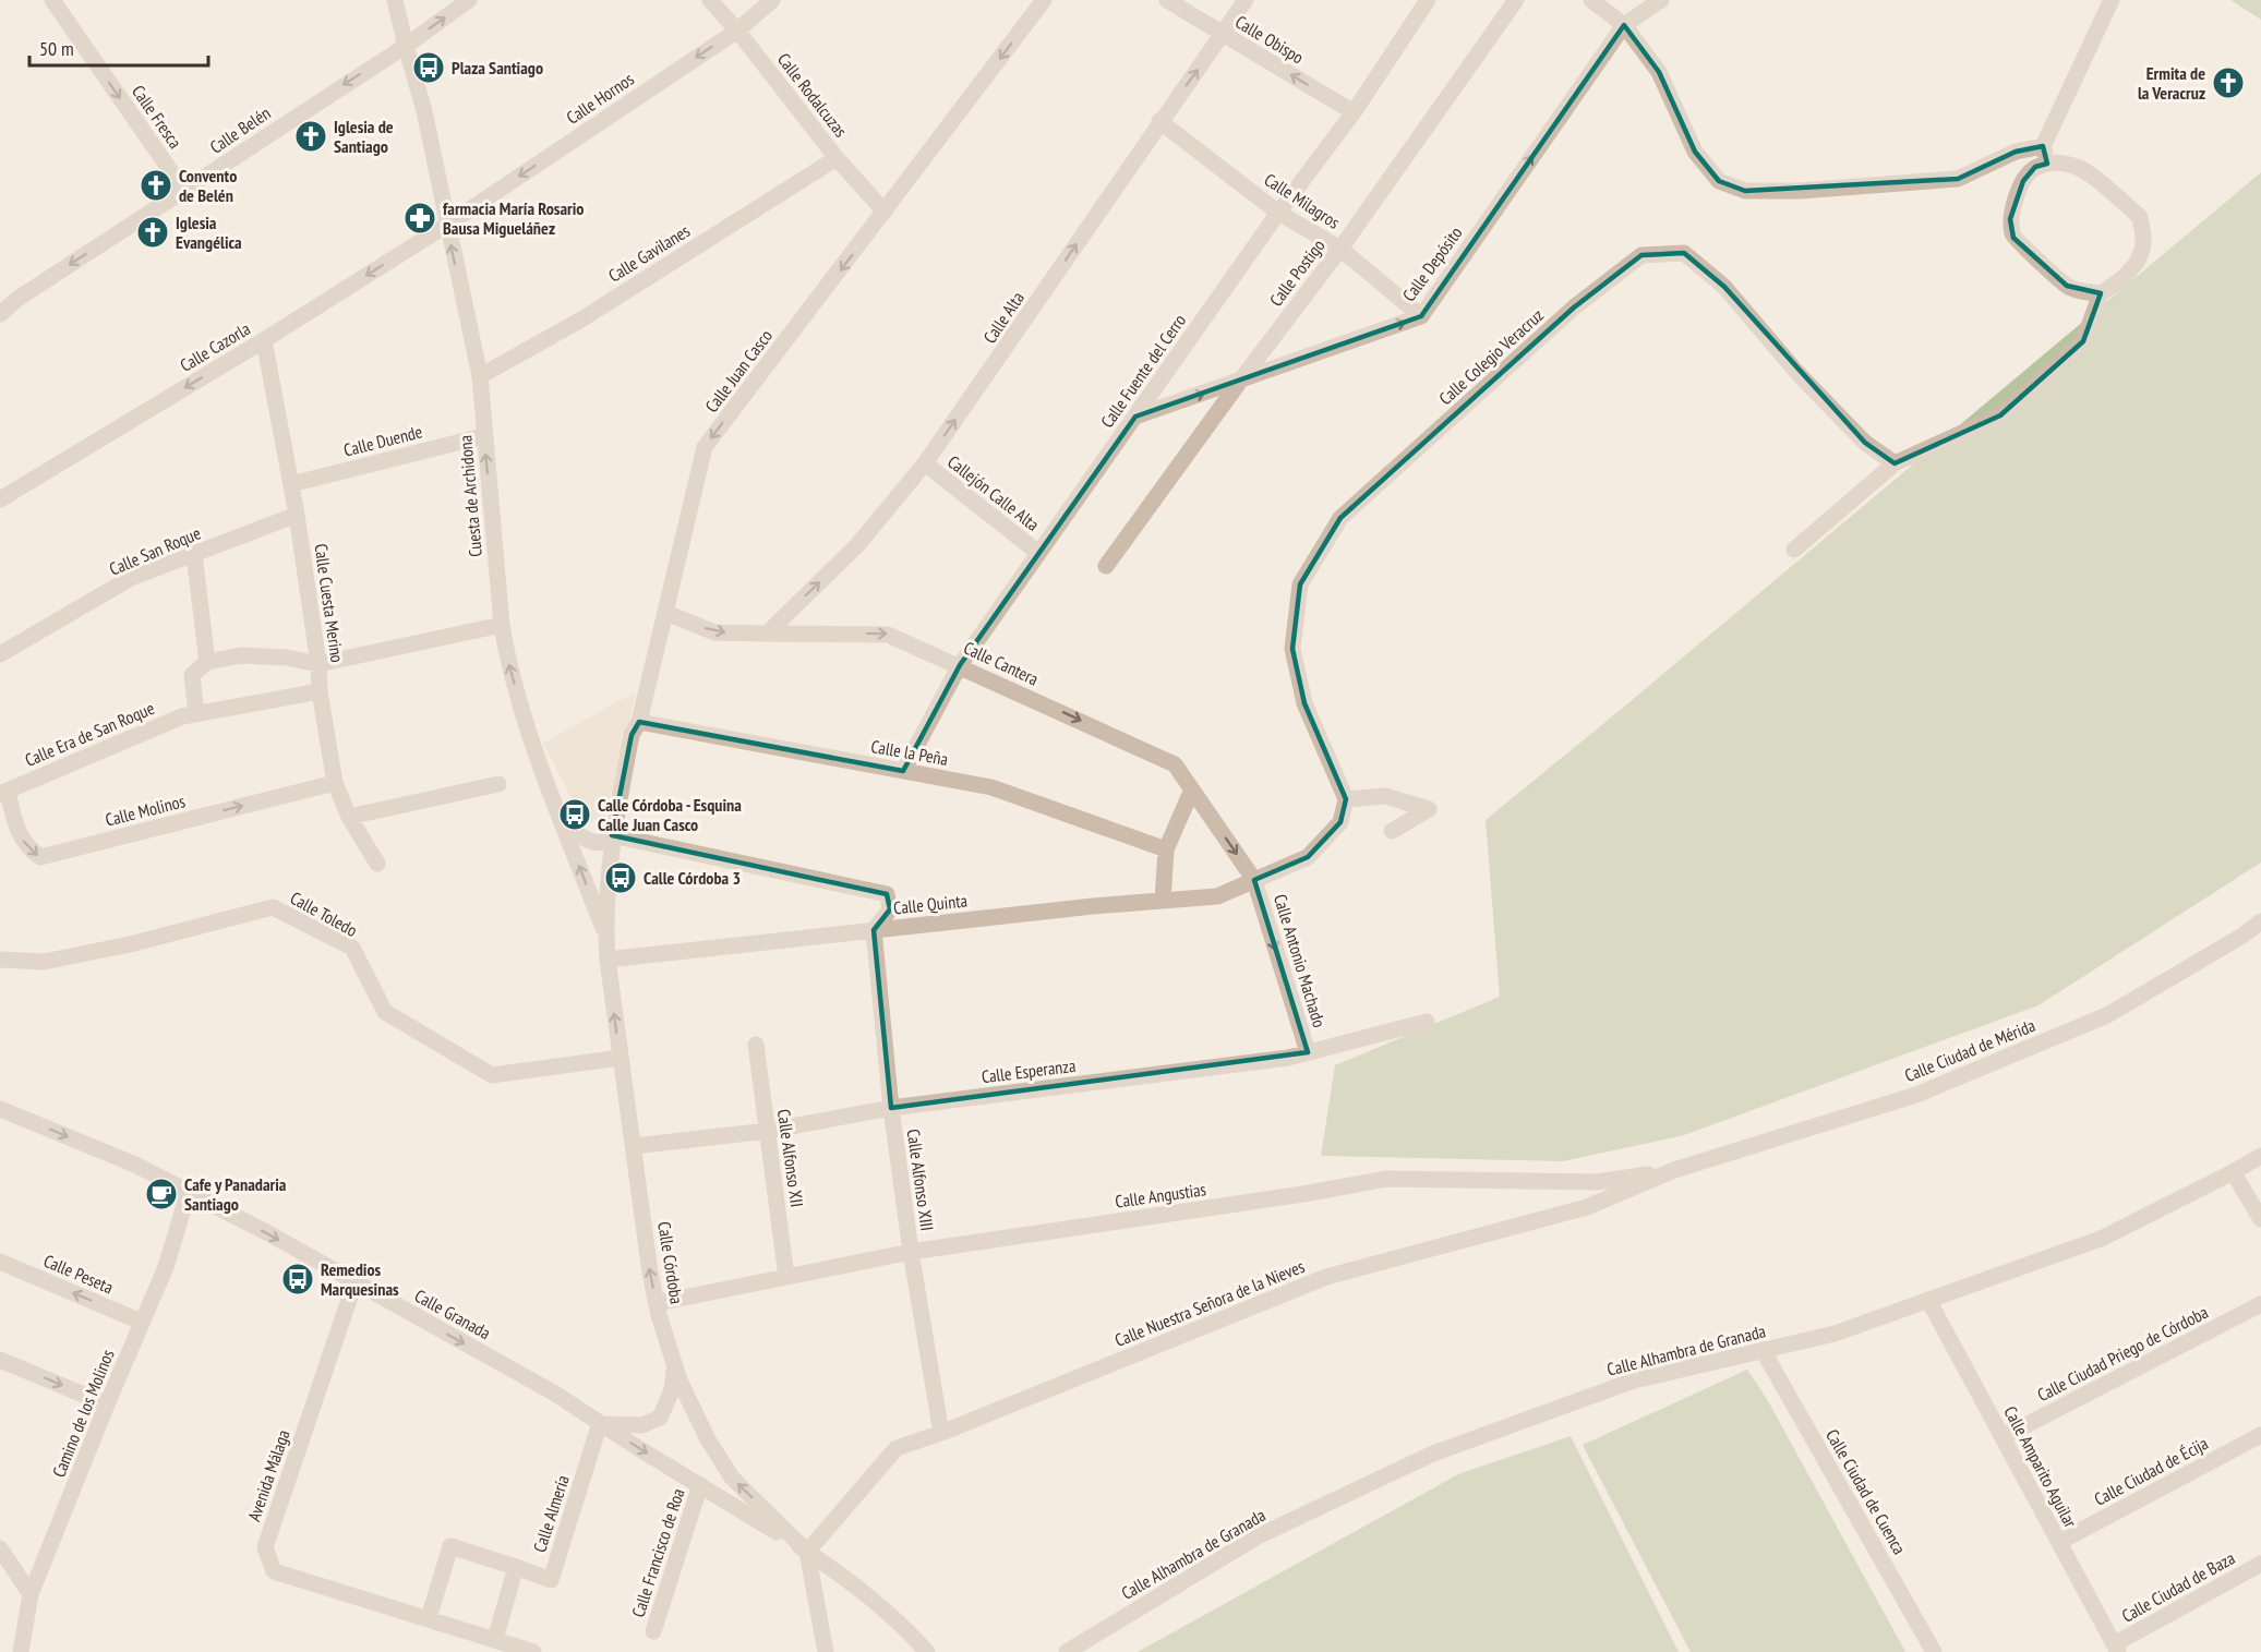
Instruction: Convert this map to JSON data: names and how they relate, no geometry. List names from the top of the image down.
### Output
{
  "streets": {
    "street": [
      "Calle Obispo",
      "Calle Rodalcuzas",
      "Calle Hornos",
      "Calle Fresca",
      "Calle Belén",
      "Calle Milagros",
      "Calle Gavilanes",
      "Calle Depósito",
      "Calle Postigo",
      "Calle Alta",
      "Calle Cazorla",
      "Calle Colegio Veracruz",
      "Calle Juan Casco",
      "Calle Fuente del Cerro",
      "Calle Duende",
      "Callejón Calle Alta",
      "Cuesta de Archidona",
      "Calle San Roque",
      "Calle Cuesta Merino",
      "Calle Cantera",
      "Calle Era de San Roque",
      "Calle la Peña",
      "Calle Molinos",
      "Calle Quinta",
      "Calle Toledo",
      "Calle Antonio Machado",
      "Calle Ciudad de Mérida",
      "Calle Esperanza",
      "Calle Alfonso XII",
      "Calle Alfonso XIII",
      "Calle Angustias",
      "Calle Córdoba",
      "Calle Peseta",
      "Calle Nuestra Señora de la Nieves",
      "Calle Granada",
      "Calle Alhambra de Granada",
      "Calle Ciudad Priego de Córdoba",
      "Camino de los Molinos",
      "Calle Amparito Aguilar",
      "Calle Ciudad de Écija",
      "Avenida Málaga",
      "Calle Ciudad de Cuenca",
      "Calle Almería",
      "Calle Francisco de Roa",
      "Calle Ciudad de Baza"
    ]
  },
  "crossings": [
    ["Calle Obispo", "Calle Alta"],
    ["Calle Obispo", "Calle Fuente del Cerro"],
    ["Calle Rodalcuzas", "Calle Hornos"],
    ["Calle Rodalcuzas", "Calle Gavilanes"],
    ["Calle Rodalcuzas", "Calle Juan Casco"],
    ["Calle Hornos", "Calle Cazorla"],
    ["Calle Hornos", "Cuesta de Archidona"],
    ["Calle Fresca", "Calle Belén"],
    ["Calle Belén", "Cuesta de Archidona"],
    ["Calle Milagros", "Calle Depósito"],
    ["Calle Milagros", "Calle Postigo"],
    ["Calle Milagros", "Calle Alta"],
    ["Calle Milagros", "Calle Fuente del Cerro"],
    ["Calle Gavilanes", "Cuesta de Archidona"],
    ["Calle Depósito", "Calle Postigo"],
    ["Calle Depósito", "Calle Fuente del Cerro"],
    ["Calle Alta", "Callejón Calle Alta"],
    ["Calle Alta", "Calle Cantera"],
    ["Calle Cazorla", "Cuesta de Archidona"],
    ["Calle Cazorla", "Calle Cuesta Merino"],
    ["Calle Juan Casco", "Cuesta de Archidona"],
    ["Calle Juan Casco", "Calle Cantera"],
    ["Calle Juan Casco", "Calle la Peña"],
    ["Calle Juan Casco", "Calle Córdoba"],
    ["Calle Fuente del Cerro", "Callejón Calle Alta"],
    ["Calle Fuente del Cerro", "Calle Cantera"],
    ["Calle Fuente del Cerro", "Calle la Peña"],
    ["Calle Duende", "Cuesta de Archidona"],
    ["Calle Duende", "Calle Cuesta Merino"],
    ["Cuesta de Archidona", "Calle Córdoba"],
    ["Calle San Roque", "Calle Cuesta Merino"],
    ["Calle Cuesta Merino", "Calle Era de San Roque"],
    ["Calle Cuesta Merino", "Calle Molinos"],
    ["Calle Cantera", "Calle Quinta"],
    ["Calle Cantera", "Calle Antonio Machado"],
    ["Calle Era de San Roque", "Calle Molinos"],
    ["Calle Quinta", "Calle Antonio Machado"],
    ["Calle Quinta", "Calle Alfonso XIII"],
    ["Calle Quinta", "Calle Córdoba"],
    ["Calle Toledo", "Calle Córdoba"],
    ["Calle Antonio Machado", "Calle Esperanza"],
    ["Calle Ciudad de Mérida", "Calle Angustias"],
    ["Calle Ciudad de Mérida", "Calle Nuestra Señora de la Nieves"],
    ["Calle Esperanza", "Calle Alfonso XII"],
    ["Calle Esperanza", "Calle Alfonso XIII"],
    ["Calle Esperanza", "Calle Córdoba"],
    ["Calle Alfonso XII", "Calle Angustias"],
    ["Calle Alfonso XIII", "Calle Angustias"],
    ["Calle Alfonso XIII", "Calle Nuestra Señora de la Nieves"],
    ["Calle Angustias", "Calle Córdoba"],
    ["Calle Angustias", "Calle Nuestra Señora de la Nieves"],
    ["Calle Córdoba", "Calle Nuestra Señora de la Nieves"],
    ["Calle Córdoba", "Calle Granada"],
    ["Calle Peseta", "Camino de los Molinos"],
    ["Calle Nuestra Señora de la Nieves", "Calle Granada"],
    ["Calle Granada", "Camino de los Molinos"],
    ["Calle Granada", "Avenida Málaga"],
    ["Calle Granada", "Calle Almería"],
    ["Calle Granada", "Calle Francisco de Roa"],
    ["Calle Alhambra de Granada", "Calle Amparito Aguilar"],
    ["Calle Alhambra de Granada", "Calle Ciudad de Cuenca"],
    ["Calle Ciudad Priego de Córdoba", "Calle Amparito Aguilar"],
    ["Calle Amparito Aguilar", "Calle Ciudad de Écija"],
    ["Calle Amparito Aguilar", "Calle Ciudad de Baza"]
  ],
  "one_way": [
    "Calle Obispo",
    "Calle Hornos",
    "Calle Fresca",
    "Calle Depósito",
    "Calle Alta",
    "Calle Cazorla",
    "Calle Juan Casco",
    "Cuesta de Archidona",
    "Calle Cantera",
    "Calle Molinos",
    "Calle Antonio Machado",
    "Calle Córdoba",
    "Calle Granada"
  ],
  "places": {
    "bus stop": [
      "Plaza Santiago",
      "Calle Córdoba - Esquina Calle Juan Casco",
      "Calle Córdoba 3",
      "Remedios Marquesinas"
    ],
    "church": [
      "Ermita de la Veracruz",
      "Iglesia de Santiago",
      "Convento de Belén",
      "Iglesia Evangélica"
    ],
    "pharmacy": ["farmacia María Rosario Bausa Migueláñez"],
    "cafe": ["Cafe y Panadaria Santiago"]
  },
  "scale_bar": "50 m"
}
